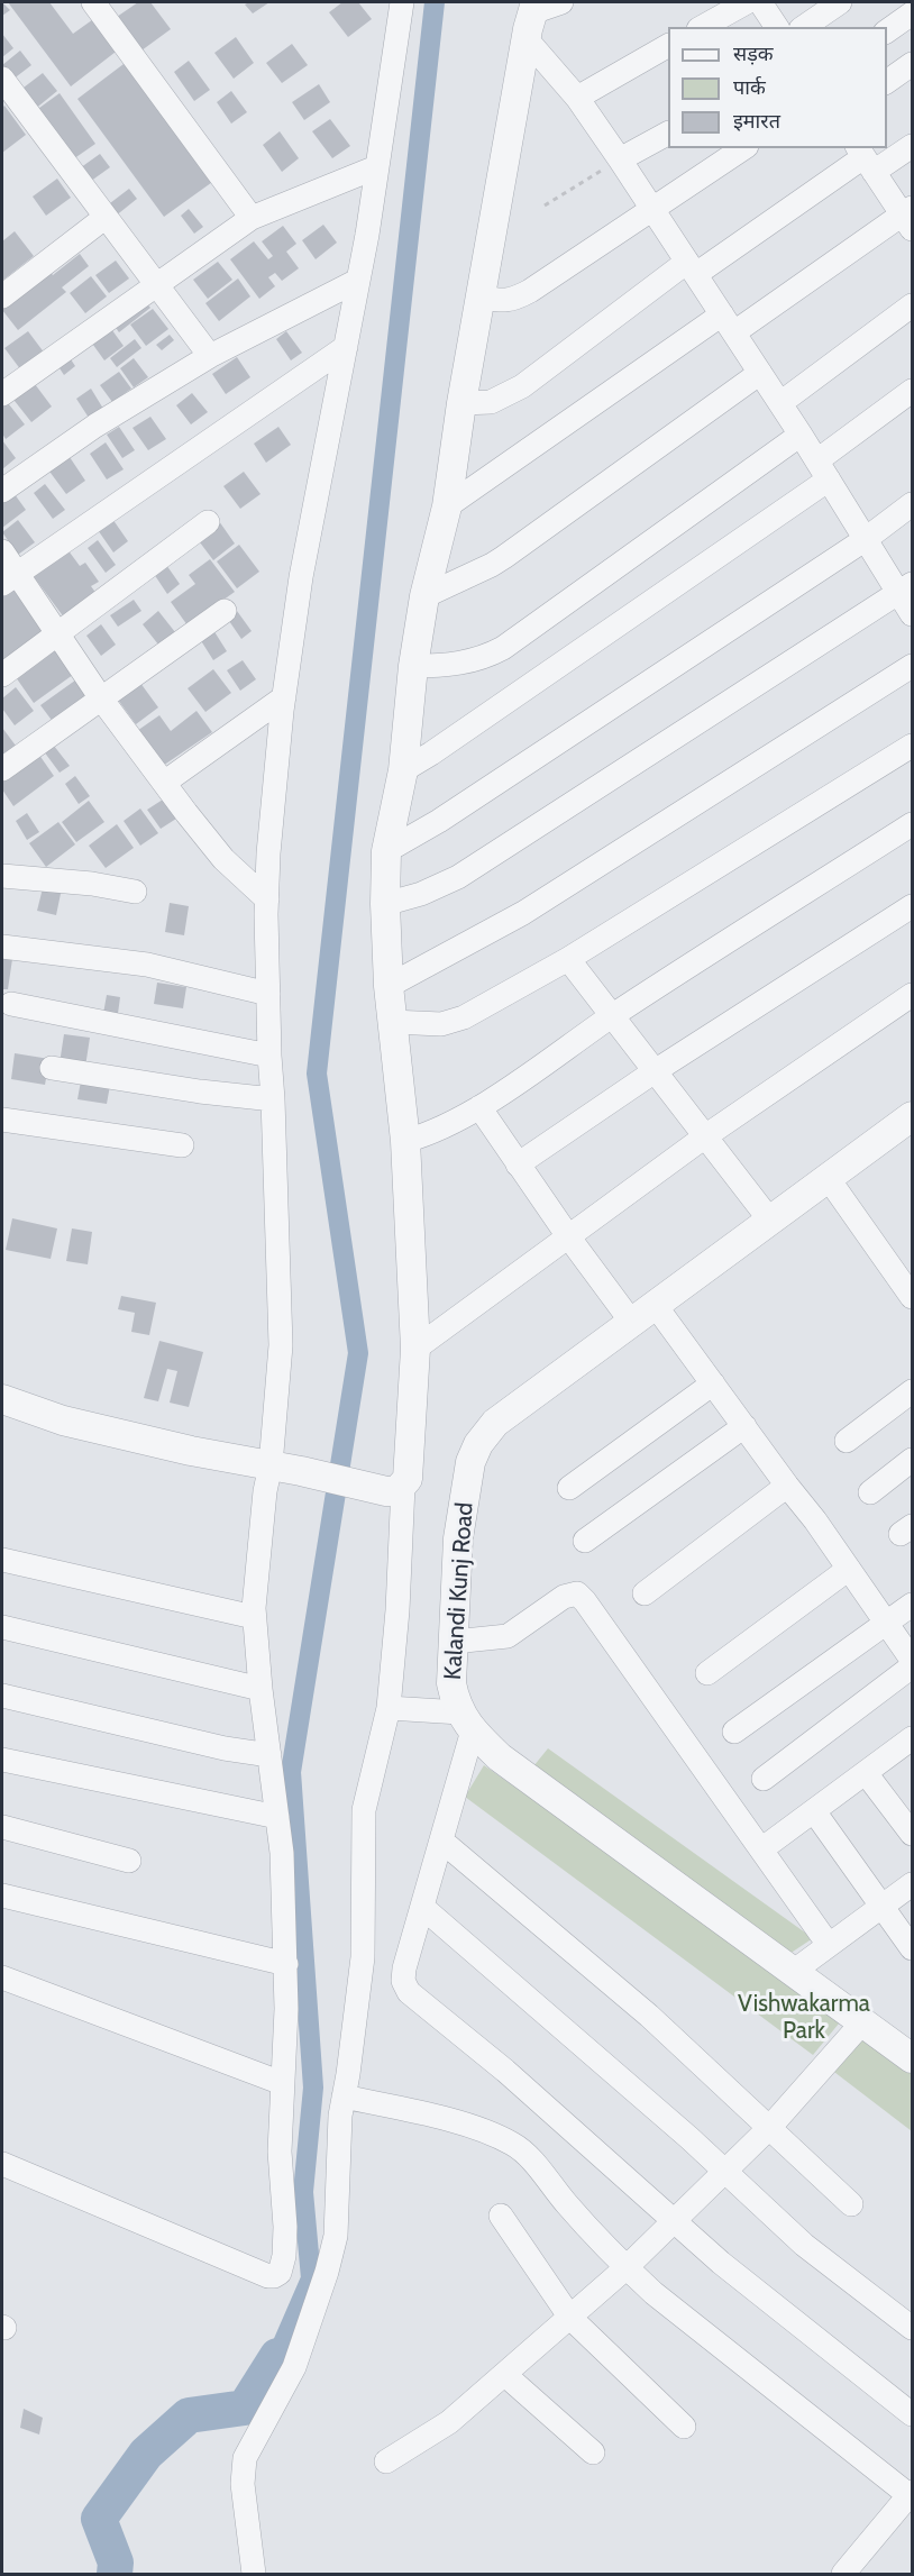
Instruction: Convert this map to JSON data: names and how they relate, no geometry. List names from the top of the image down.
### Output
{
  "streets": {
    "street": ["Kalandi Kunj Road"]
  },
  "parks": ["Vishwakarma Park"],
  "legend": ["सड़क", "पार्क", "इमारत"]
}
